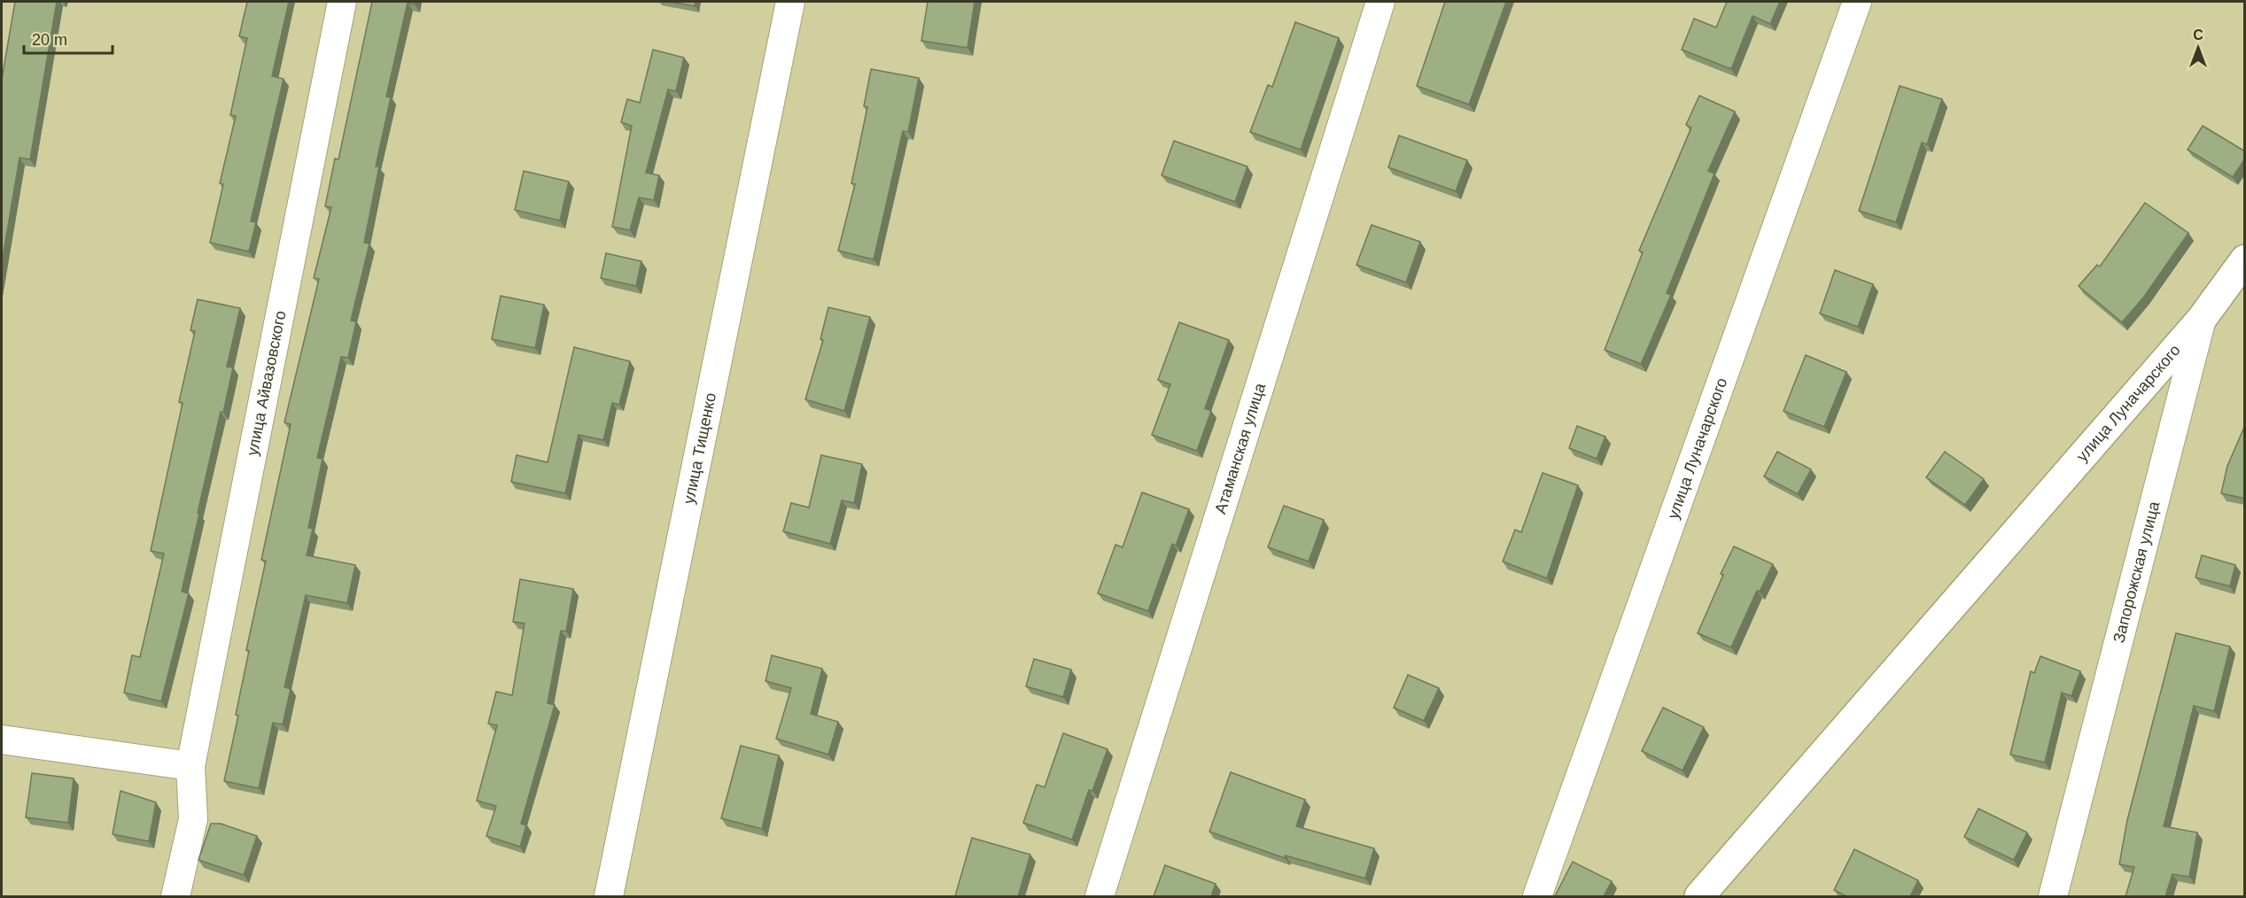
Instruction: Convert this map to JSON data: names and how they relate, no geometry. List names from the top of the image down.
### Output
{
  "streets": {
    "main road": ["улица Луначарского", "Запорожская улица"],
    "street": ["улица Айвазовского", "улица Тищенко", "Атаманская улица"]
  },
  "crossings": [
    ["улица Луначарского", "Запорожская улица"]
  ],
  "scale_bar": "20 m",
  "north": "top"
}
